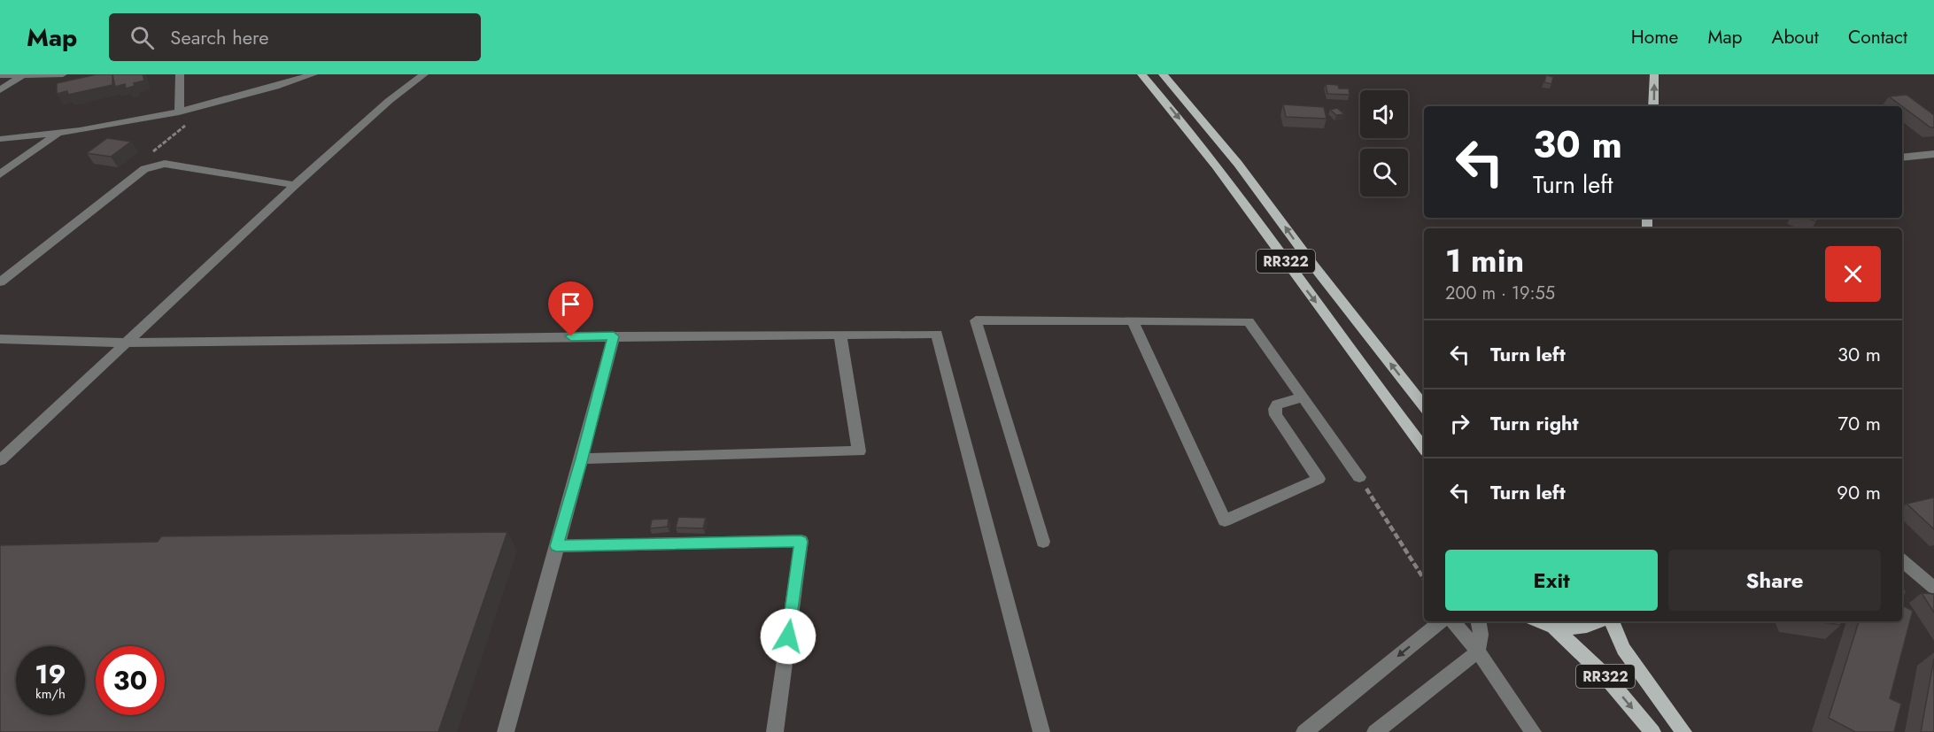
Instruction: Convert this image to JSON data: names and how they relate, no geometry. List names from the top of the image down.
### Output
{
  "streets": {
    "main road": ["RR322"]
  },
  "page": {
    "header": "Map",
    "search": "Search here",
    "nav": [
      "Home",
      "Map",
      "About",
      "Contact"
    ],
    "turn": ["30 m", "Turn left"],
    "heading": ["1 min", "200 m · 19:55"],
    "list": [
      {
        "name": "Turn left",
        "value": "30 m"
      },
      {
        "name": "Turn right",
        "value": "70 m"
      },
      {
        "name": "Turn left",
        "value": "90 m"
      }
    ],
    "buttons": ["Exit", "Share"],
    "speed": "19 km/h",
    "limit": "30"
  }
}
